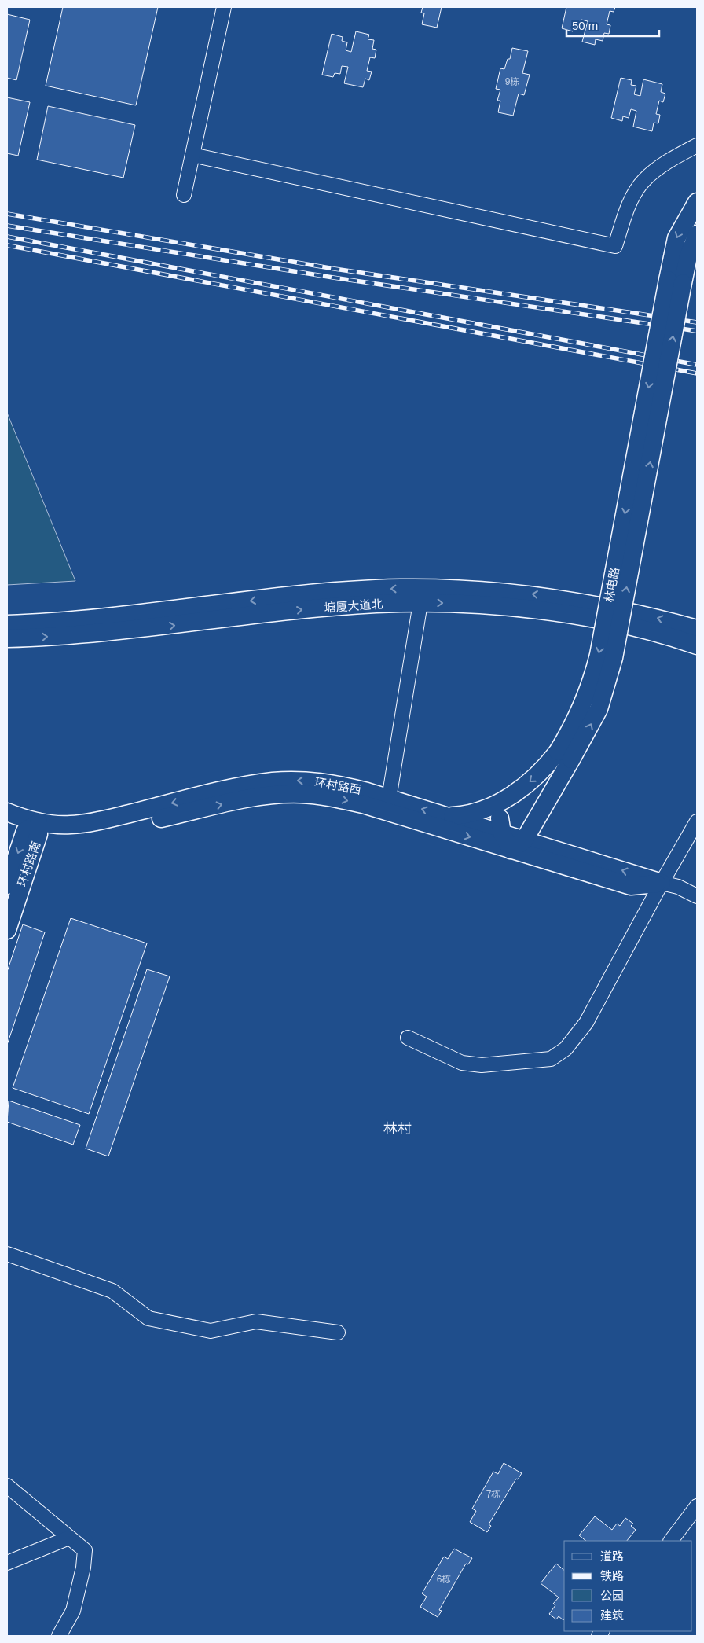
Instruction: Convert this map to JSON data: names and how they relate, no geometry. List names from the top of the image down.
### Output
{
  "streets": {
    "main road": [
      "林电路",
      "塘厦大道北",
      "环村路西",
      "环村路南"
    ]
  },
  "crossings": [
    ["林电路", "环村路西"],
    ["环村路西", "环村路南"]
  ],
  "districts": ["林村"],
  "house_numbers": ["9栋", "7栋", "6栋"],
  "legend": [
    "道路",
    "铁路",
    "公园",
    "建筑"
  ],
  "scale_bar": "50 m"
}
